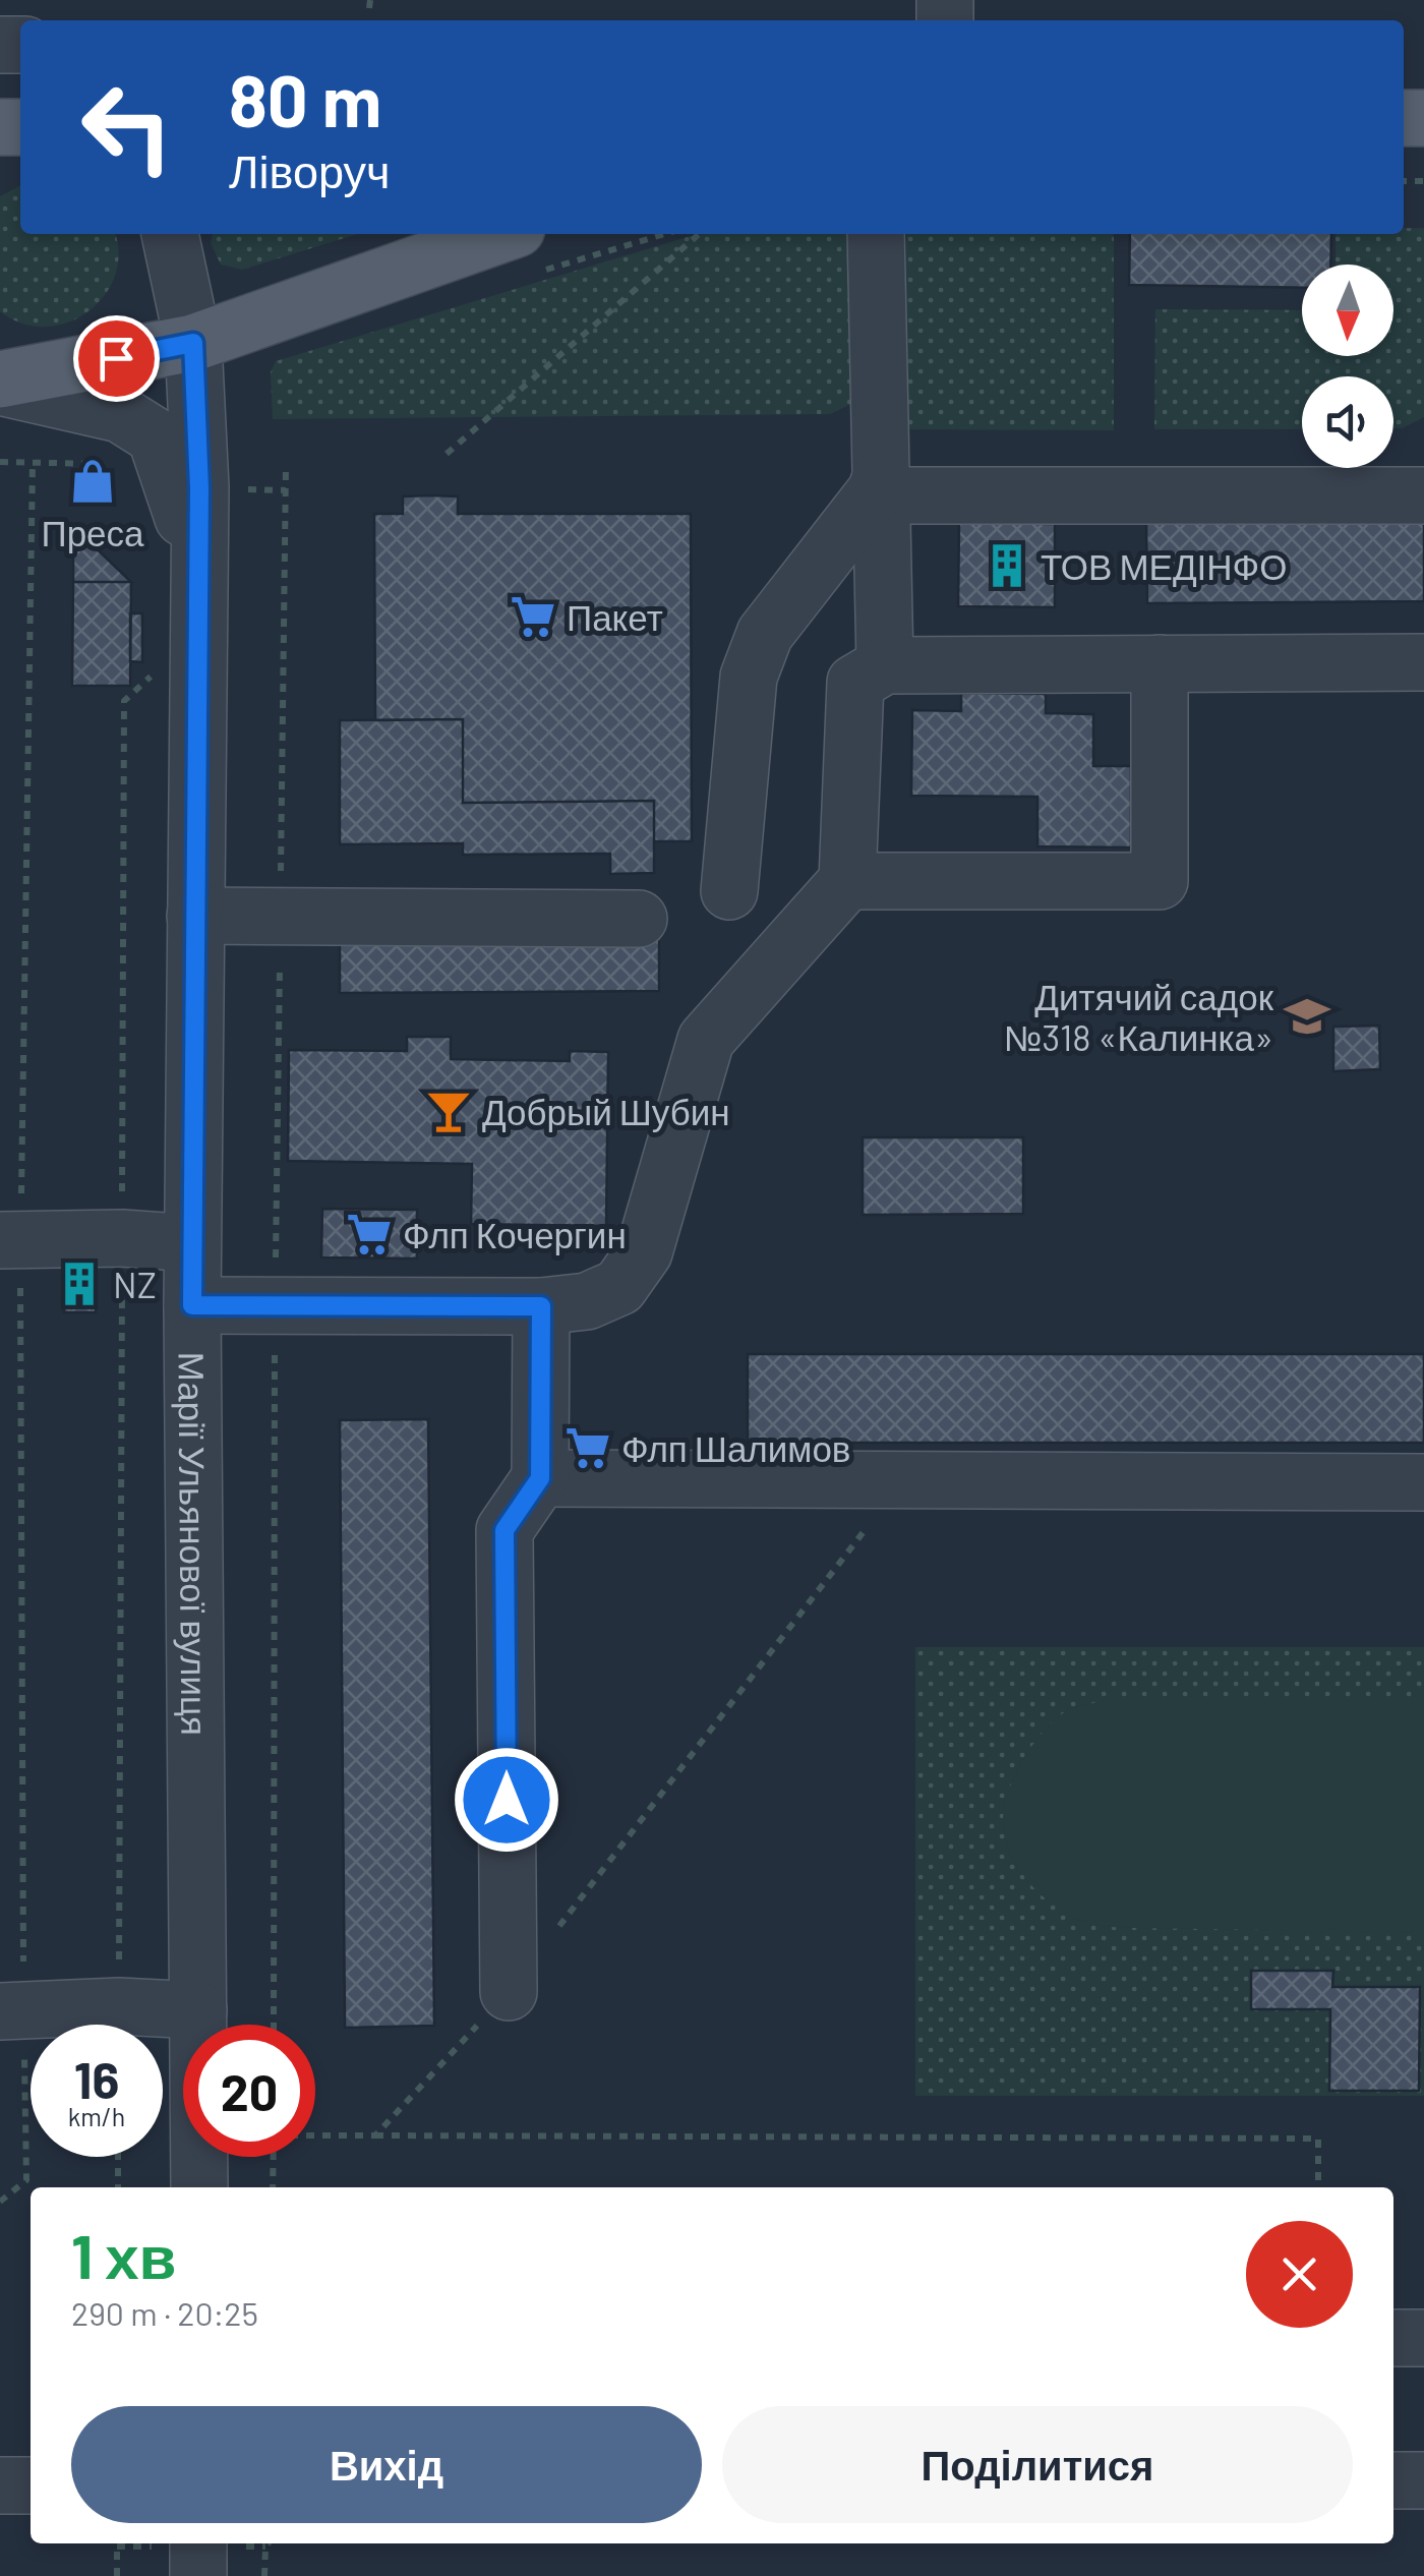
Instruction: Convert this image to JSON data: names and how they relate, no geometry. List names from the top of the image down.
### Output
{
  "streets": {
    "street": ["Марії Ульянової вулиця"]
  },
  "places": {
    "shop": ["Преса"],
    "building": ["ТОВ МЕДІНФО", "NZ"],
    "supermarket": ["Пакет", "Флп Кочергин", "Флп Шалимов"],
    "school or university": ["Дитячий садок №318 «Калинка»"],
    "bar": ["Добрый Шубин"]
  },
  "north": "bottom",
  "page": {
    "turn": ["80 m", "Ліворуч"],
    "speed": "16 km/h",
    "limit": "20",
    "heading": ["1 хв", "290 m · 20:25"],
    "buttons": ["Вихід", "Поділитися"]
  }
}
